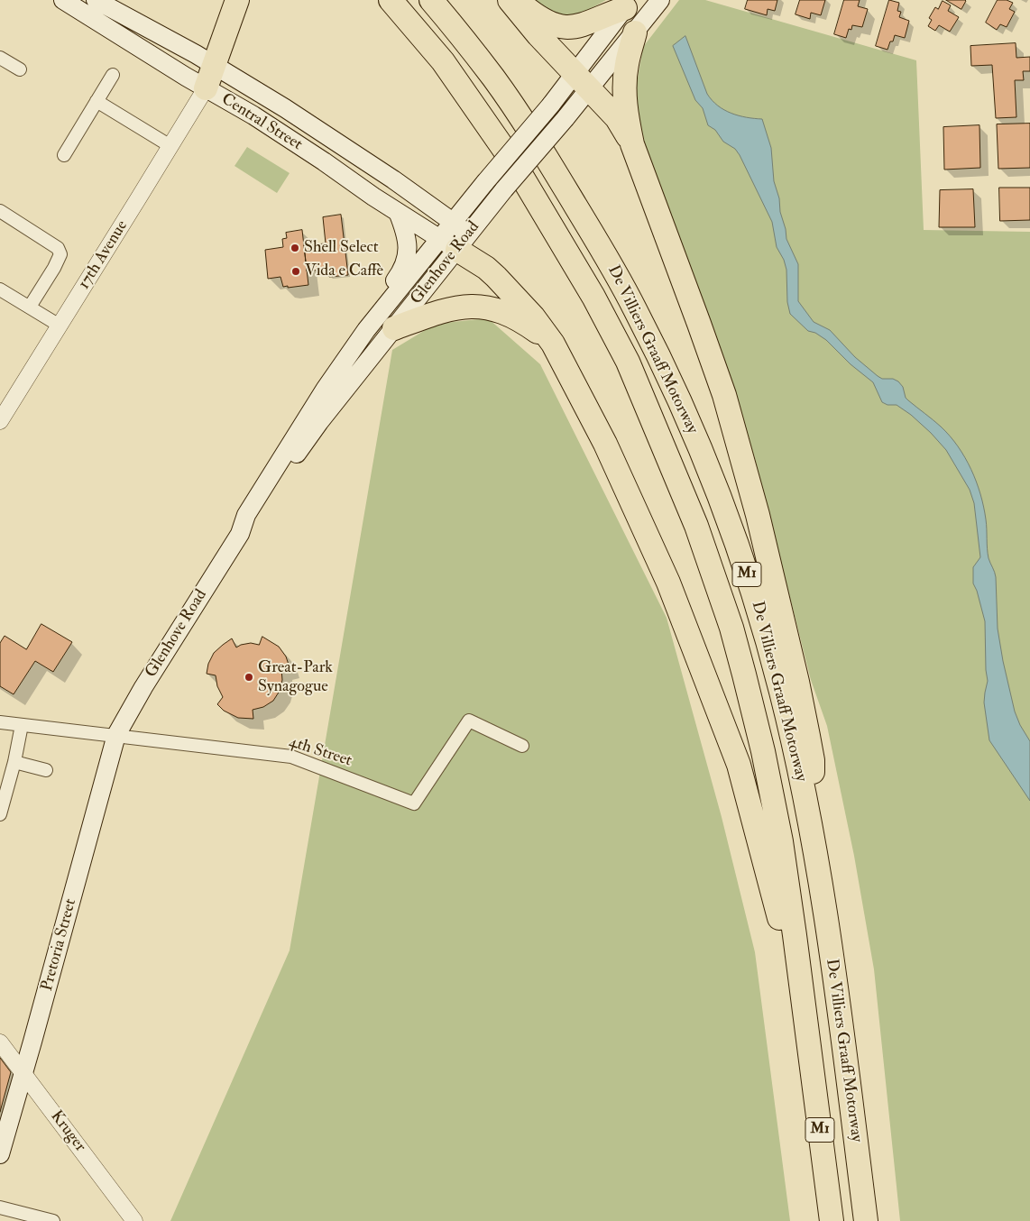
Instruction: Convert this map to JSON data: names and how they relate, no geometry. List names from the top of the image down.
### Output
{
  "streets": {
    "highway": ["De Villiers Graaff Motorway", "M1"],
    "main road": ["Central Street", "Glenhove Road", "Pretoria Street"],
    "street": ["17th Avenue", "4th Street", "Kruger"]
  },
  "crossings": [
    ["Central Street", "17th Avenue"],
    ["Central Street", "Glenhove Road"],
    ["Glenhove Road", "4th Street"],
    ["Glenhove Road", "Pretoria Street"],
    ["4th Street", "Pretoria Street"],
    ["Pretoria Street", "Kruger"]
  ],
  "places": ["Shell Select", "Vida e Caffè", "Great-Park Synagogue"]
}
